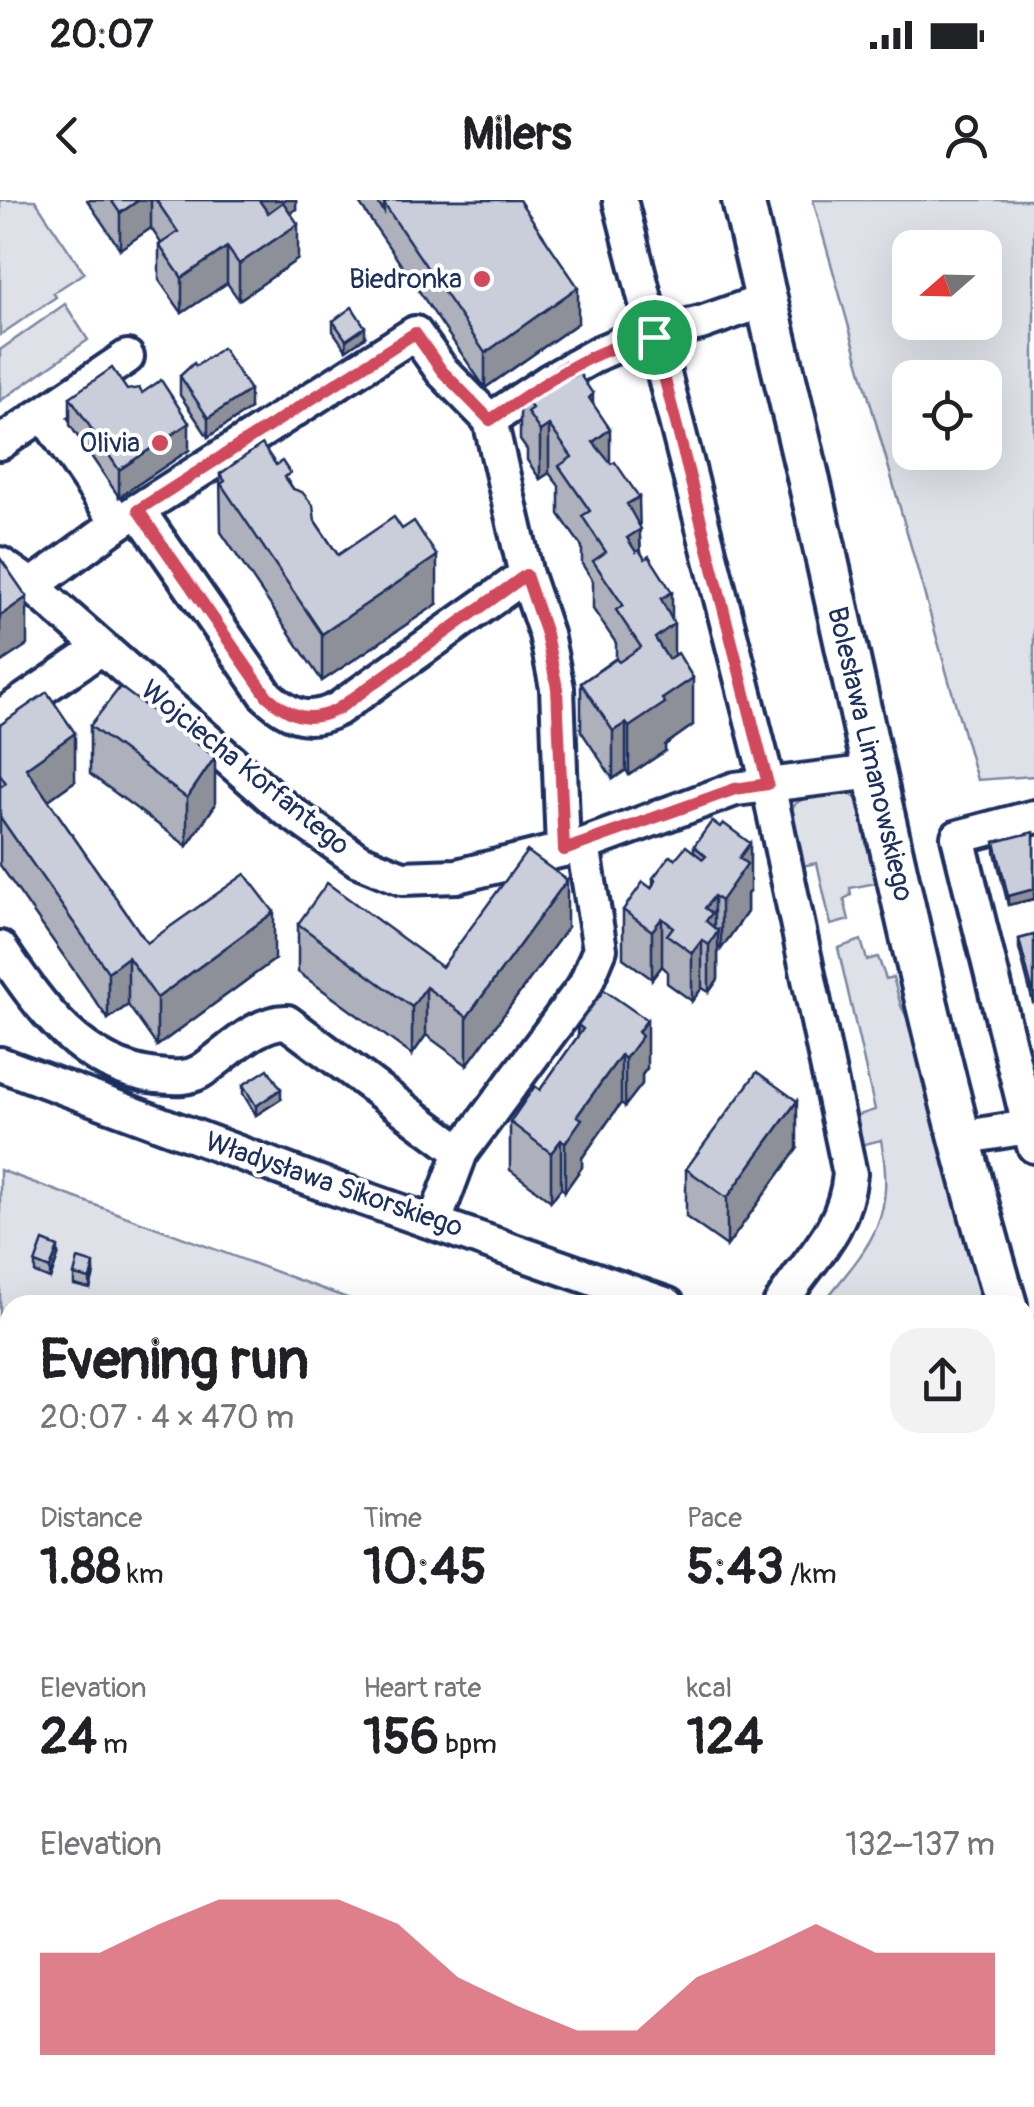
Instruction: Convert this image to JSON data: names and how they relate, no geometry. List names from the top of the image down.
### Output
{
  "streets": {
    "main road": ["Bolesława Limanowskiego"],
    "street": ["Wojciecha Korfantego", "Władysława Sikorskiego"]
  },
  "crossings": [
    ["Bolesława Limanowskiego", "Wojciecha Korfantego"]
  ],
  "places": ["Biedronka", "Olivia"],
  "north": "left",
  "page": {
    "status": "20:07",
    "header": "Milers",
    "heading": ["Evening run", "20:07 · 4 × 470 m"],
    "stats": [
      ["Distance", "1.88 km"],
      ["Time", "10:45"],
      ["Pace", "5:43 /km"],
      ["Elevation", "24 m"],
      ["Heart rate", "156 bpm"],
      ["kcal", "124"]
    ],
    "chart": ["Elevation", "132–137 m"]
  }
}
